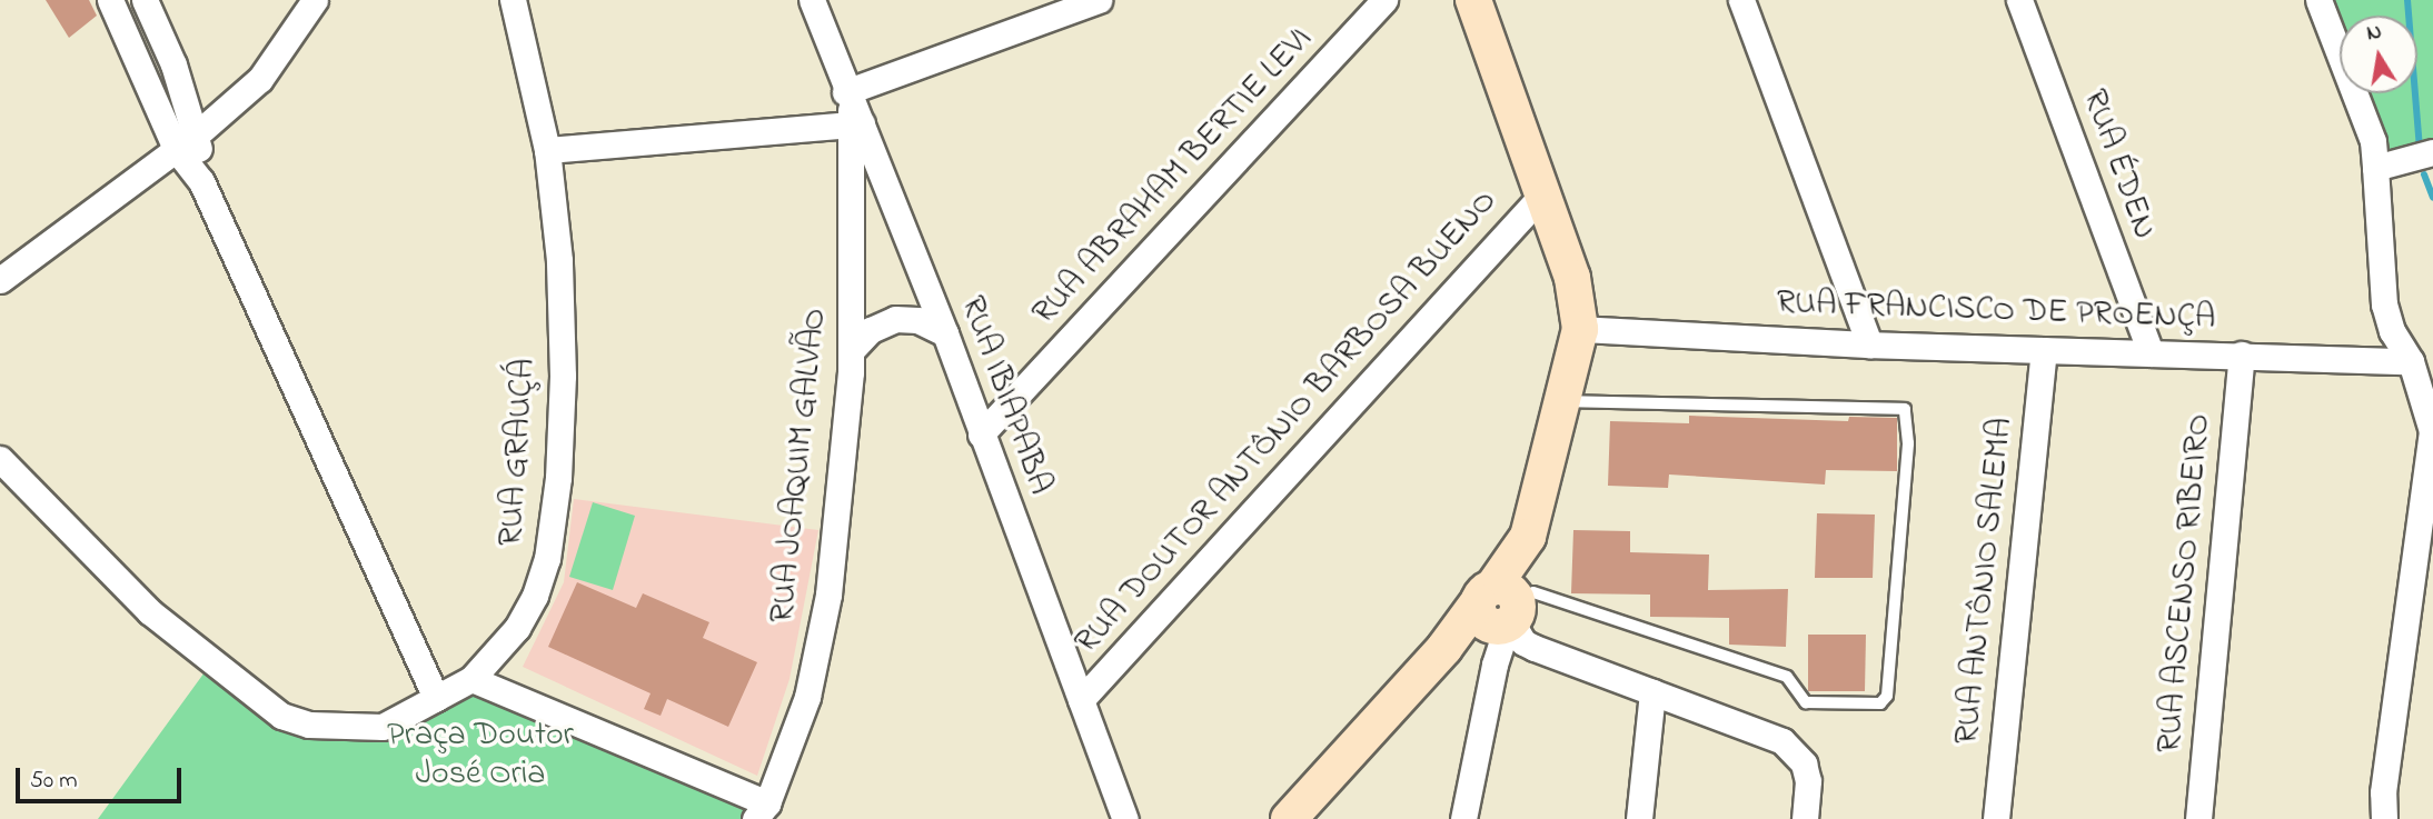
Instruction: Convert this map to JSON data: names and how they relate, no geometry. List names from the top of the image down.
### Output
{
  "streets": {
    "street": [
      "RUA ÉDEN",
      "RUA ABRAHAM BERTIE LEVI",
      "RUA FRANCISCO DE PROENÇA",
      "RUA IBIAPABA",
      "RUA DOUTOR ANTÔNIO BARBOSA BUENO",
      "RUA GRAUÇÁ",
      "RUA JOAQUIM GALVÃO",
      "RUA ANTÔNIO SALEMA",
      "RUA ASCENSO RIBEIRO"
    ]
  },
  "crossings": [
    ["RUA ÉDEN", "RUA FRANCISCO DE PROENÇA"],
    ["RUA ABRAHAM BERTIE LEVI", "RUA IBIAPABA"],
    ["RUA FRANCISCO DE PROENÇA", "RUA ANTÔNIO SALEMA"],
    ["RUA FRANCISCO DE PROENÇA", "RUA ASCENSO RIBEIRO"],
    ["RUA IBIAPABA", "RUA DOUTOR ANTÔNIO BARBOSA BUENO"],
    ["RUA IBIAPABA", "RUA JOAQUIM GALVÃO"]
  ],
  "parks": ["Praça Doutor José Oria"],
  "scale_bar": "50 m",
  "north": "top"
}
